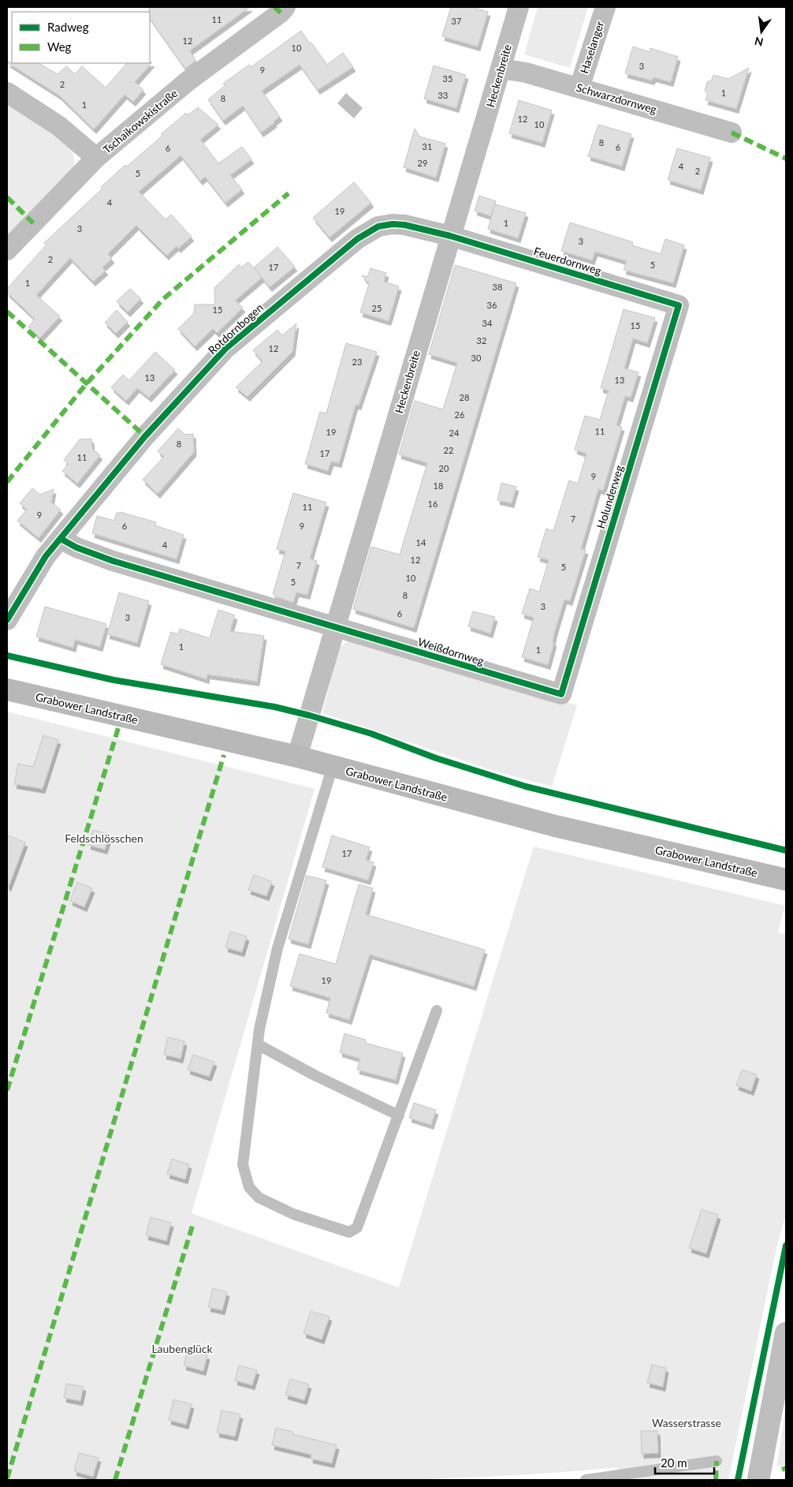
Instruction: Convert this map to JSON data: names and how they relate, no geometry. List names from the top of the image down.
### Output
{
  "streets": {
    "main road": ["Grabower Landstraße"],
    "street": [
      "Haselanger",
      "Heckenbreite",
      "Schwarzdornweg",
      "Tschaikowskistraße",
      "Feuerdornweg",
      "Rotdornbogen",
      "Holunderweg",
      "Weißdornweg"
    ]
  },
  "crossings": [
    ["Haselanger", "Schwarzdornweg"],
    ["Heckenbreite", "Schwarzdornweg"],
    ["Heckenbreite", "Feuerdornweg"],
    ["Heckenbreite", "Rotdornbogen"],
    ["Heckenbreite", "Weißdornweg"],
    ["Heckenbreite", "Grabower Landstraße"],
    ["Feuerdornweg", "Rotdornbogen"],
    ["Feuerdornweg", "Holunderweg"],
    ["Holunderweg", "Weißdornweg"]
  ],
  "parks": ["Feldschlösschen", "Laubenglück", "Wasserstrasse"],
  "house_numbers": [
    "11",
    "37",
    "12",
    "10",
    "3",
    "9",
    "35",
    "2",
    "1",
    "33",
    "8",
    "1",
    "12",
    "10",
    "8",
    "31",
    "6",
    "6",
    "29",
    "4",
    "2",
    "5",
    "4",
    "19",
    "1",
    "3",
    "3",
    "2",
    "5",
    "17",
    "1",
    "38",
    "36",
    "25",
    "15",
    "34",
    "15",
    "32",
    "12",
    "30",
    "23",
    "13",
    "13",
    "28",
    "26",
    "11",
    "19",
    "24",
    "8",
    "22",
    "17",
    "11",
    "20",
    "9",
    "18",
    "16",
    "11",
    "9",
    "7",
    "6",
    "9",
    "14",
    "4",
    "12",
    "7",
    "5",
    "10",
    "5",
    "8",
    "3",
    "6",
    "3",
    "1",
    "1",
    "17",
    "19"
  ],
  "legend": ["Radweg", "Weg"],
  "scale_bar": "20 m",
  "north": "bottom"
}
